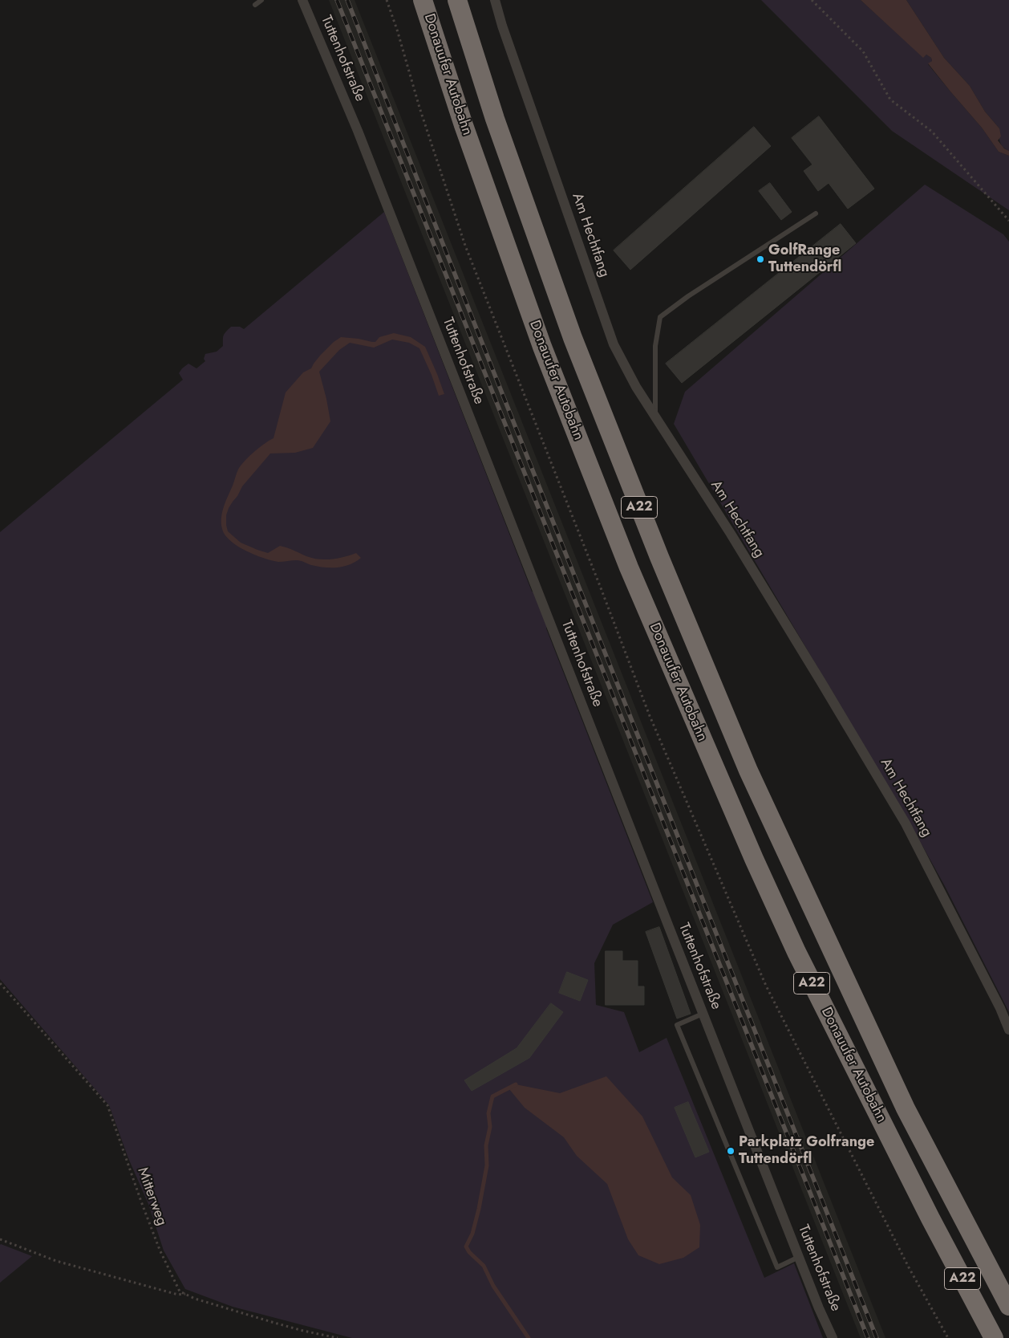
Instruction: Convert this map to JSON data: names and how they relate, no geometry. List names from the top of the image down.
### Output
{
  "streets": {
    "highway": ["Donauufer Autobahn", "A22"],
    "street": ["Tuttenhofstraße", "Am Hechtfang"],
    "path": ["Mitterweg"]
  },
  "places": ["GolfRange Tuttendörfl", "Parkplatz Golfrange Tuttendörfl"]
}
